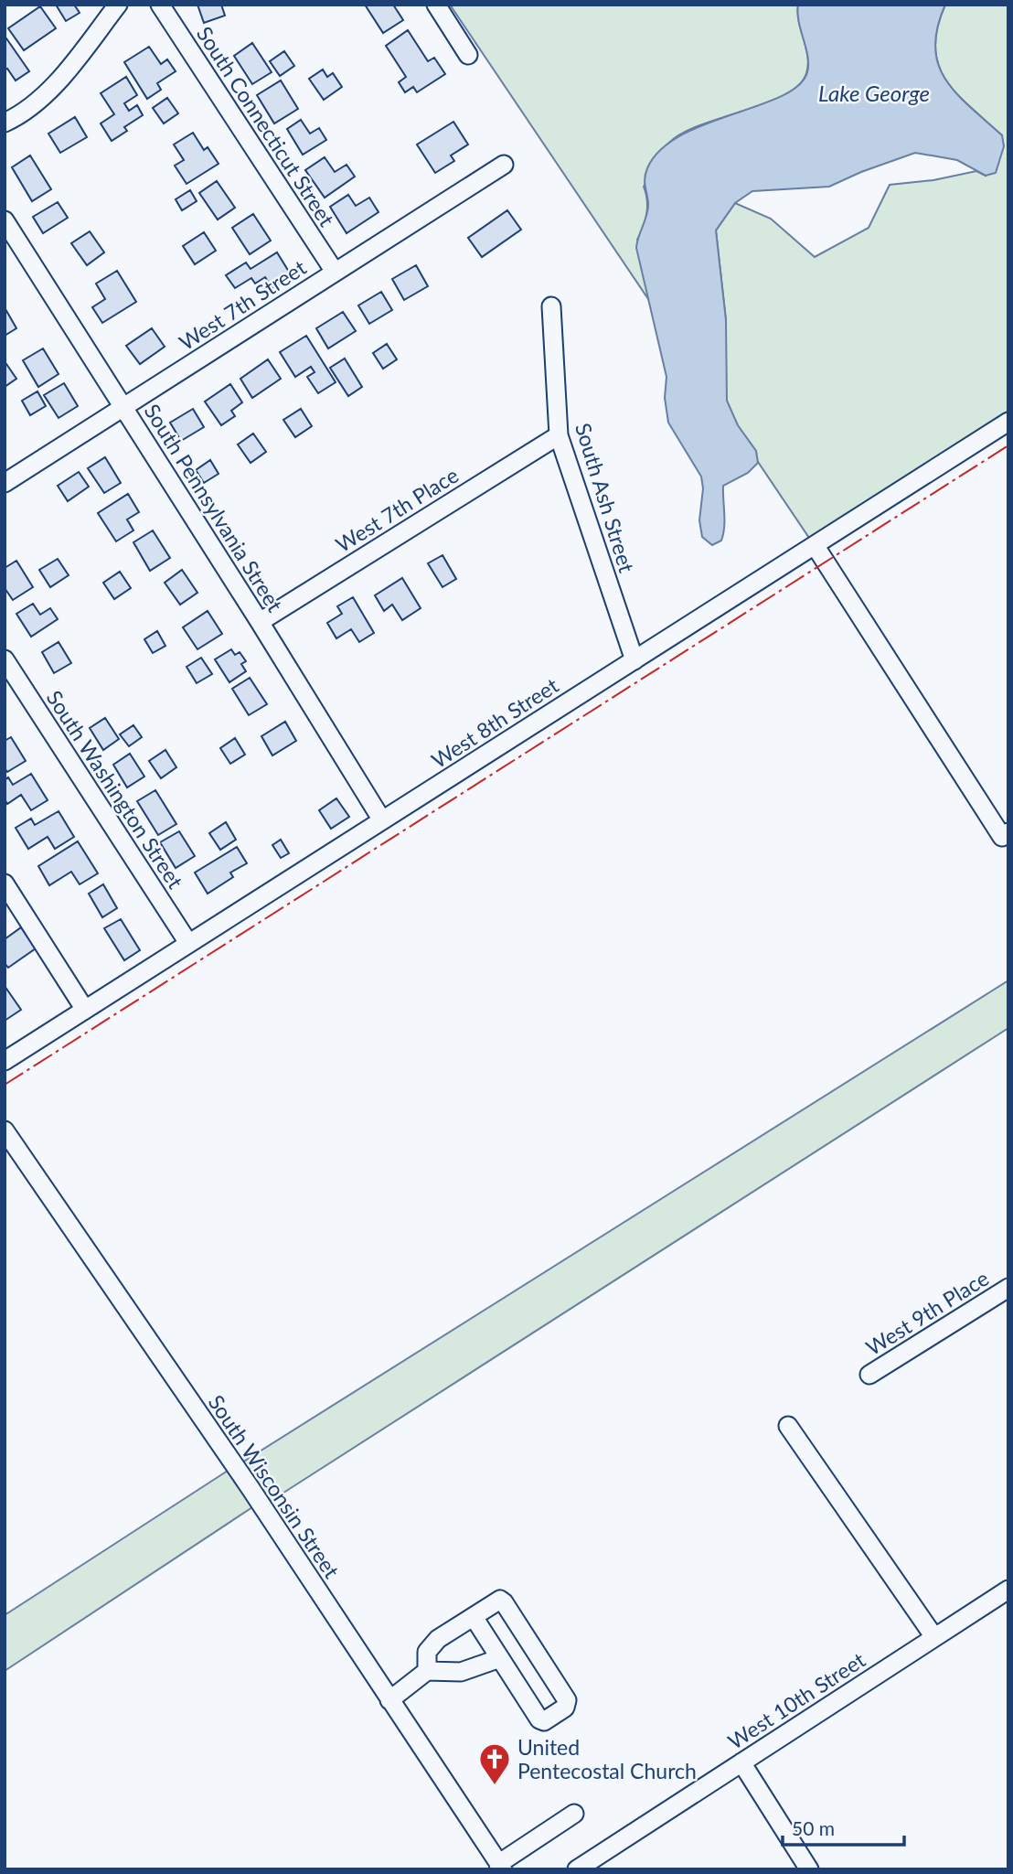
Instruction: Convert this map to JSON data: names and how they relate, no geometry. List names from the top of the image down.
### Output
{
  "streets": {
    "street": [
      "South Connecticut Street",
      "West 7th Street",
      "South Ash Street",
      "South Pennsylvania Street",
      "West 7th Place",
      "West 8th Street",
      "South Washington Street",
      "West 9th Place",
      "South Wisconsin Street",
      "West 10th Street"
    ]
  },
  "crossings": [
    ["South Connecticut Street", "West 7th Street"],
    ["West 7th Street", "South Pennsylvania Street"],
    ["South Ash Street", "West 7th Place"],
    ["South Ash Street", "West 8th Street"],
    ["South Pennsylvania Street", "West 7th Place"],
    ["South Pennsylvania Street", "West 8th Street"],
    ["West 8th Street", "South Washington Street"]
  ],
  "water": ["Lake George"],
  "places": {
    "church": ["United Pentecostal Church"]
  },
  "scale_bar": "50 m"
}
